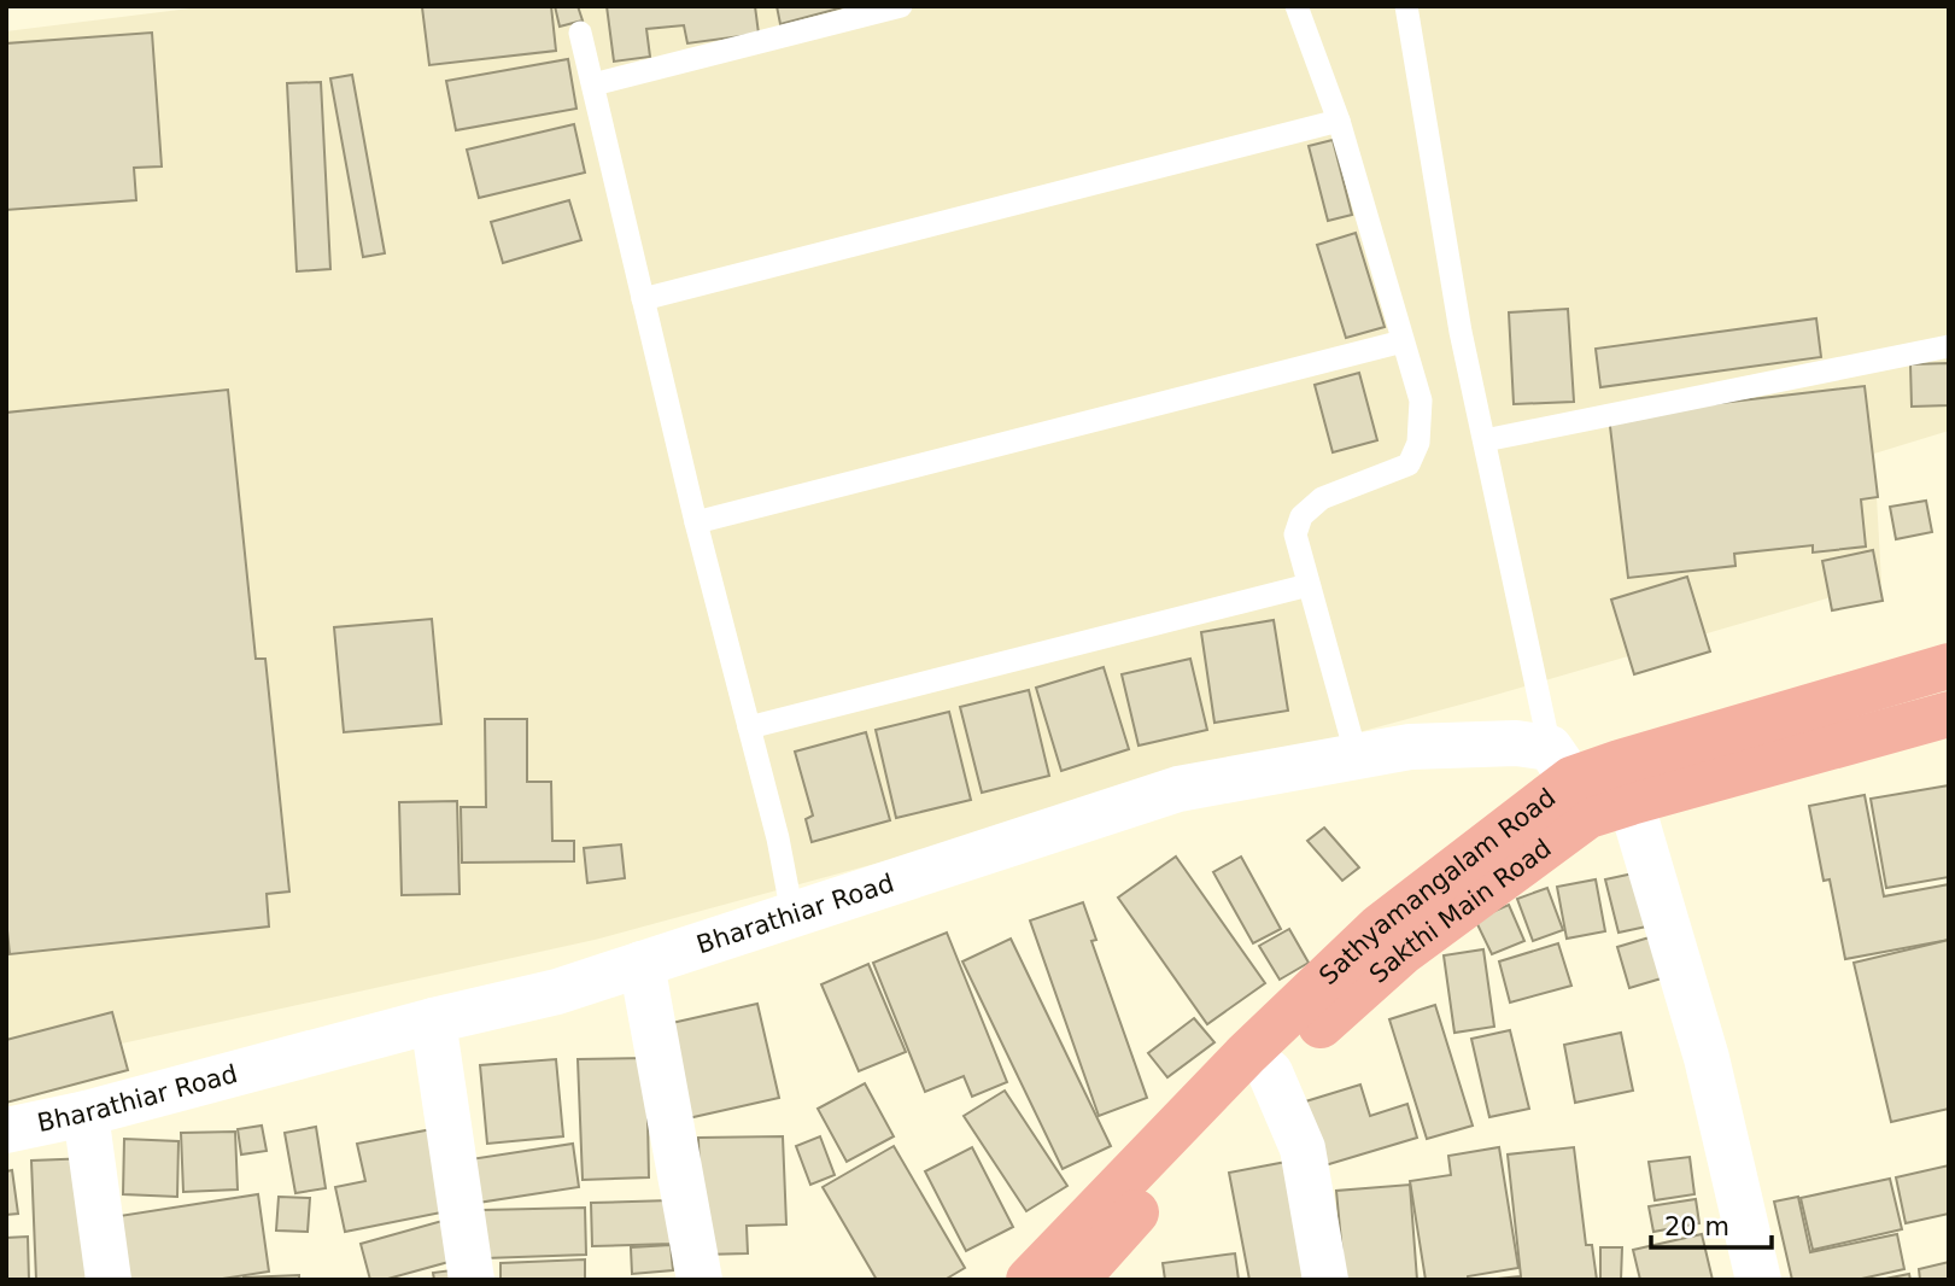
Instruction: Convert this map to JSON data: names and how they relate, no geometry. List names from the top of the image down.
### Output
{
  "streets": {
    "highway": ["Sathyamangalam Road", "Sakthi Main Road"],
    "street": ["Bharathiar Road"]
  },
  "crossings": [
    ["Sathyamangalam Road", "Sakthi Main Road"],
    ["Sathyamangalam Road", "Bharathiar Road"],
    ["Sakthi Main Road", "Bharathiar Road"]
  ],
  "scale_bar": "20 m"
}
